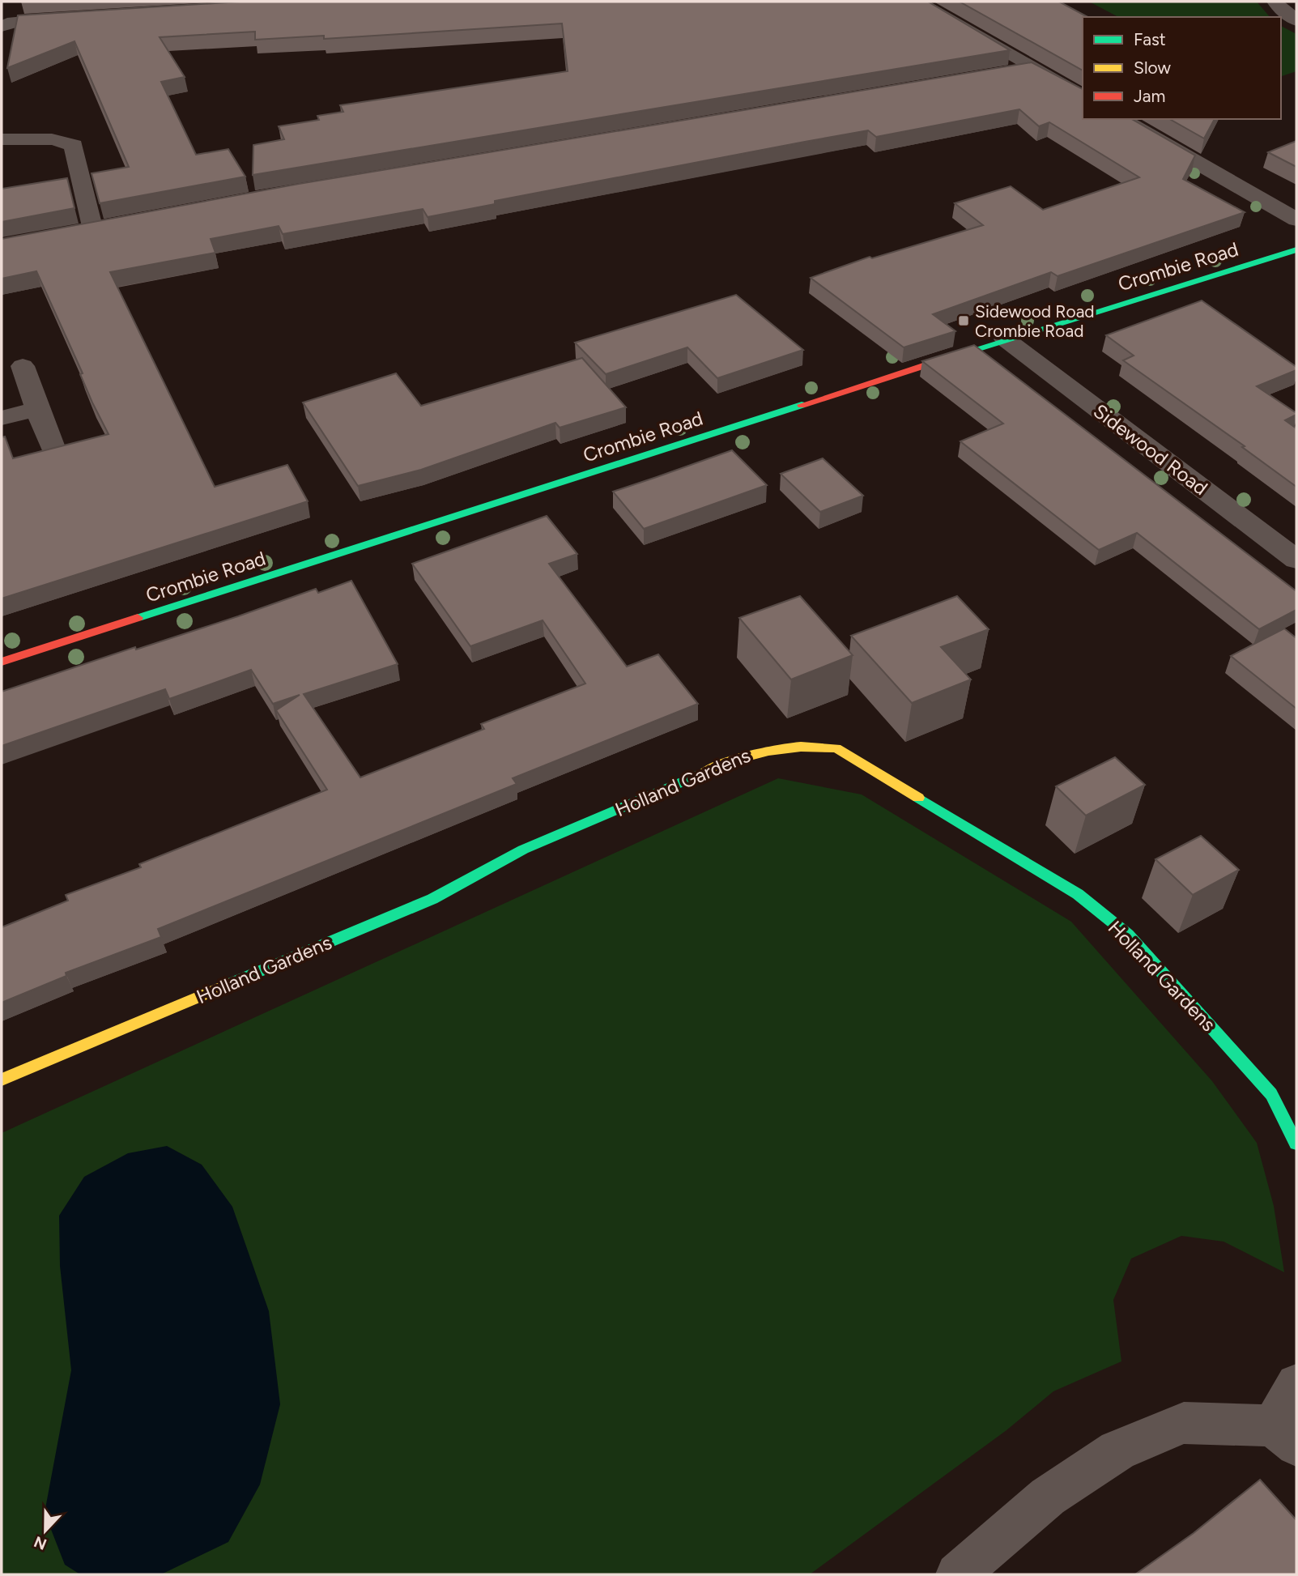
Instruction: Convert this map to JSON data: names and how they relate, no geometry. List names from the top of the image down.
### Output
{
  "streets": {
    "street": ["Crombie Road", "Sidewood Road", "Holland Gardens"]
  },
  "crossings": [
    ["Crombie Road", "Sidewood Road"]
  ],
  "places": {
    "transit": ["Sidewood Road Crombie Road"]
  },
  "legend": ["Fast", "Slow", "Jam"],
  "north": "bottom"
}
